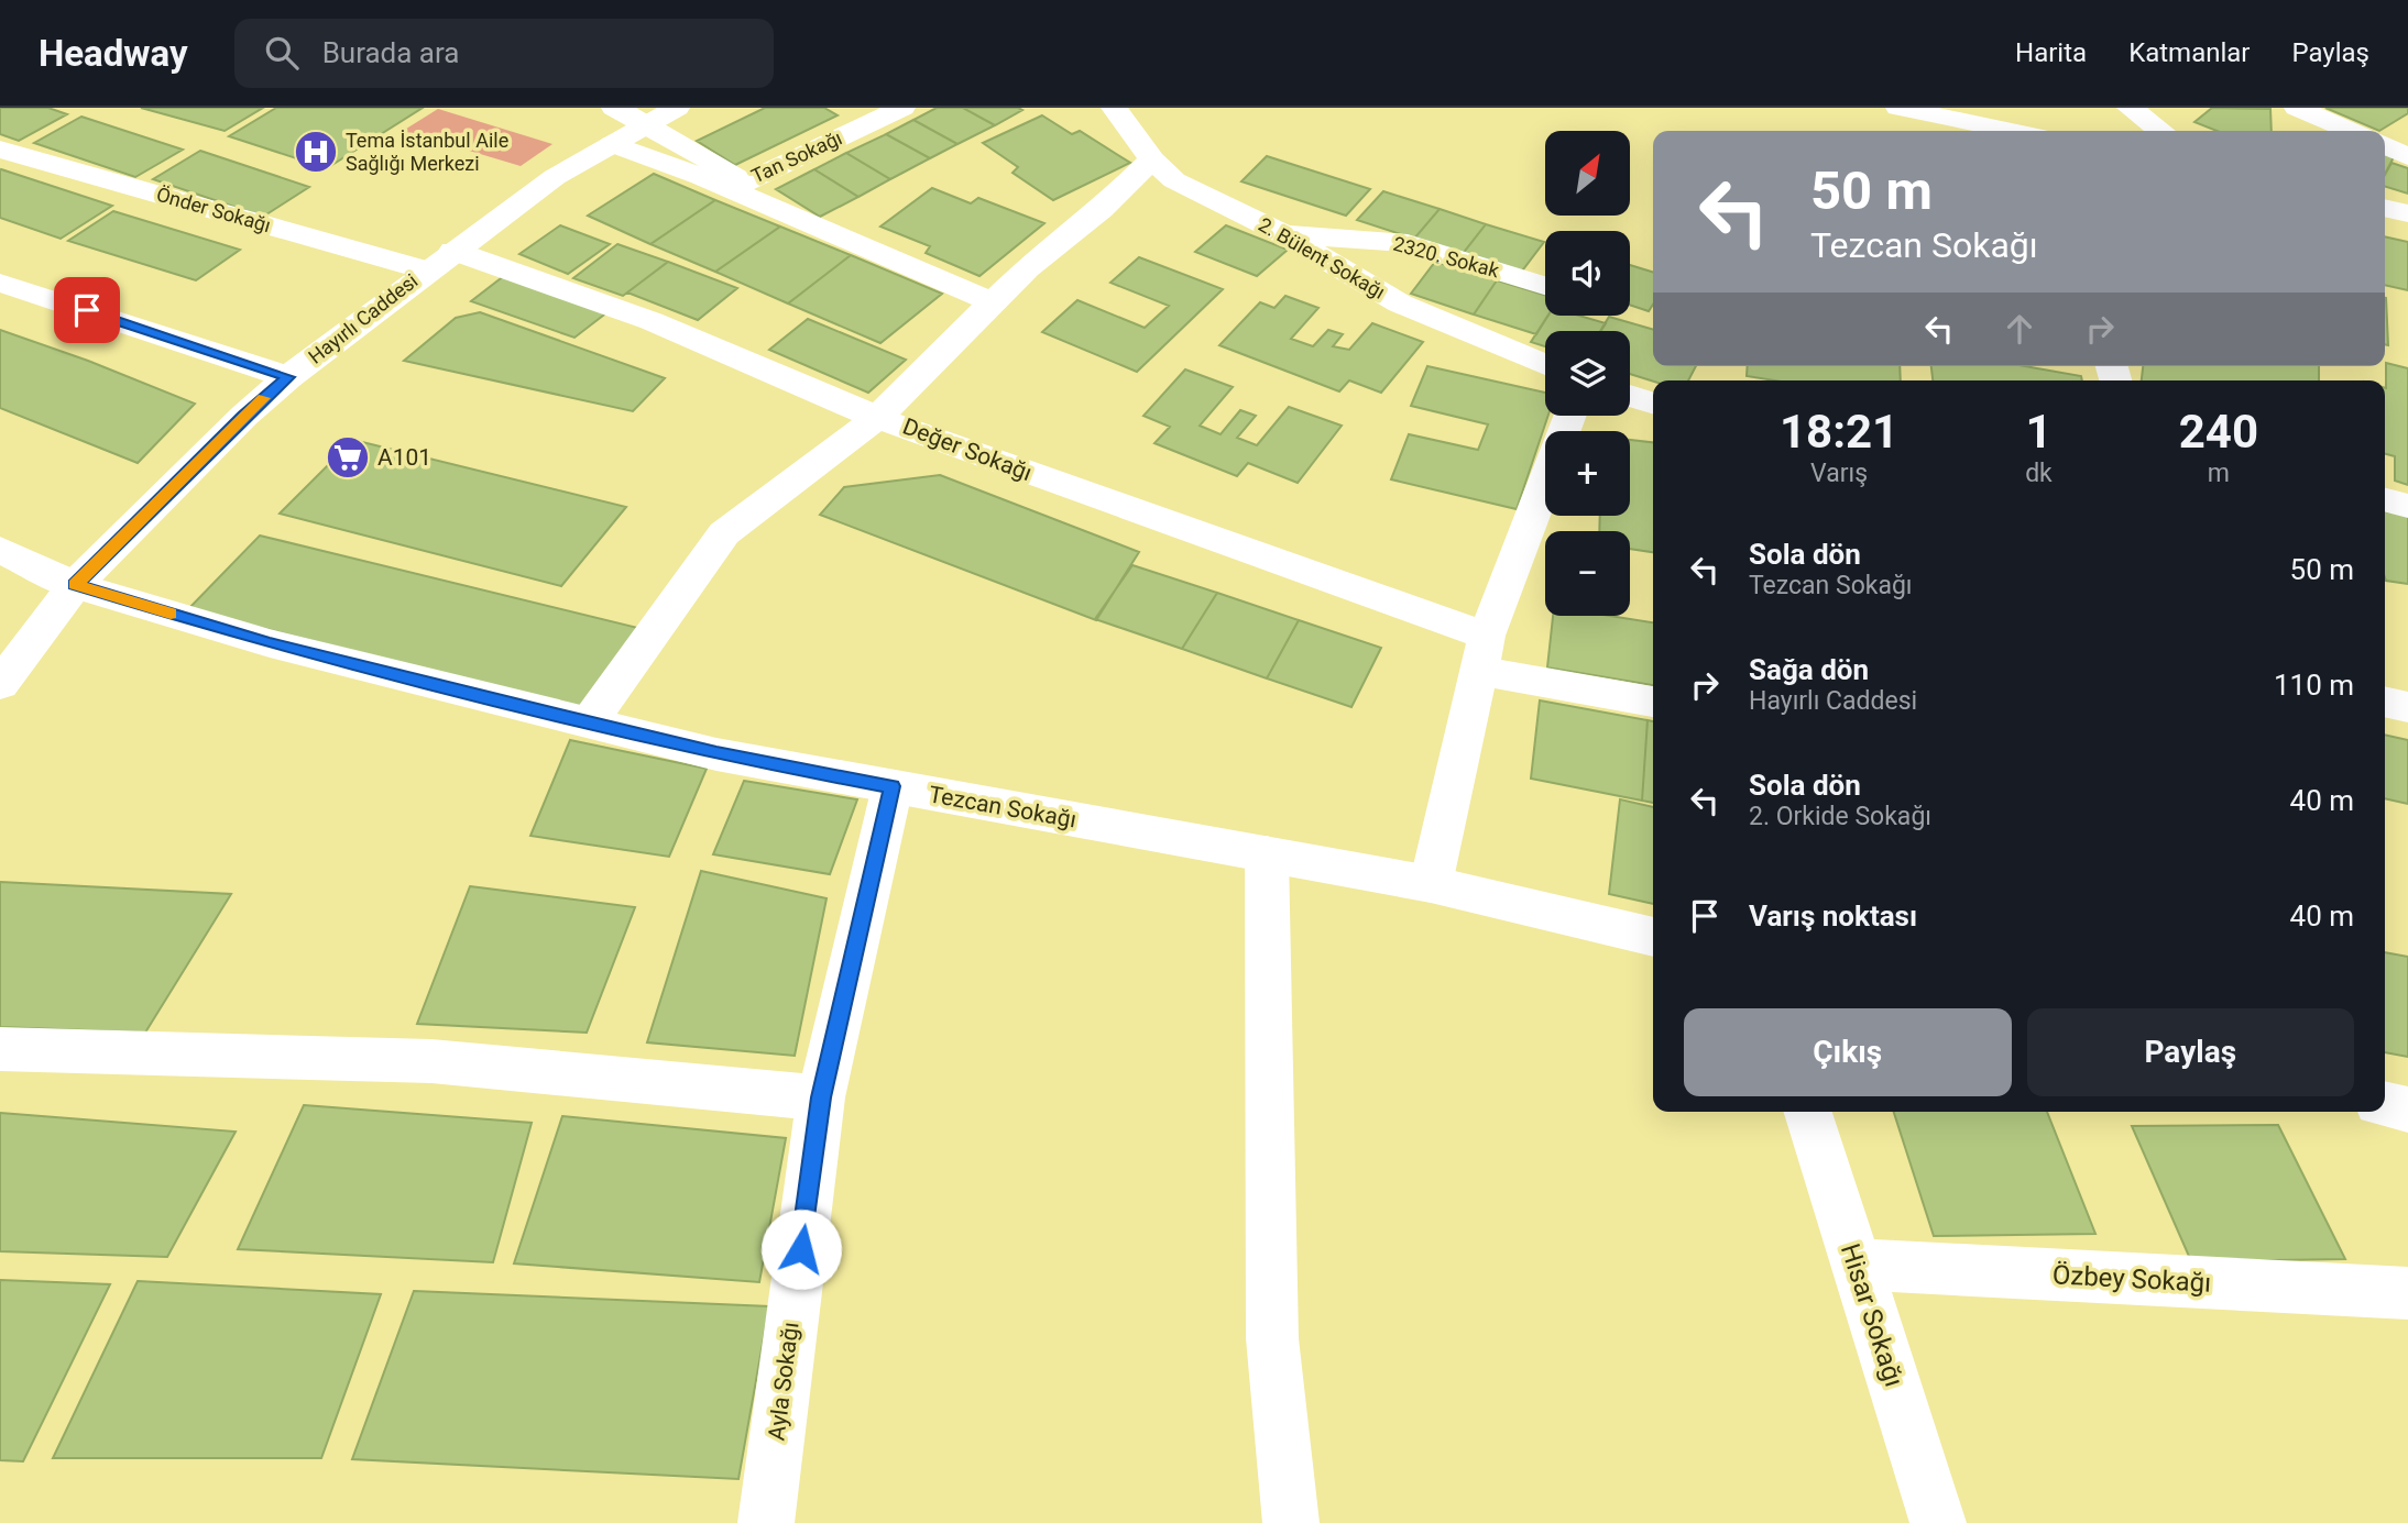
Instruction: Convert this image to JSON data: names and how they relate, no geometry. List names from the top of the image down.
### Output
{
  "streets": {
    "street": [
      "Tan Sokağı",
      "Önder Sokağı",
      "2320. Sokak",
      "2. Bülent Sokağı",
      "Hayırlı Caddesi",
      "Değer Sokağı",
      "Tezcan Sokağı",
      "Özbey Sokağı",
      "Hisar Sokağı",
      "Ayla Sokağı"
    ]
  },
  "crossings": [
    ["Tan Sokağı", "Hayırlı Caddesi"],
    ["Önder Sokağı", "Hayırlı Caddesi"],
    ["Önder Sokağı", "Değer Sokağı"],
    ["2320. Sokak", "2. Bülent Sokağı"],
    ["Hayırlı Caddesi", "Değer Sokağı"],
    ["Hayırlı Caddesi", "Tezcan Sokağı"],
    ["Tezcan Sokağı", "Ayla Sokağı"],
    ["Özbey Sokağı", "Hisar Sokağı"]
  ],
  "places": {
    "hospital": ["Tema İstanbul Aile Sağlığı Merkezi"],
    "supermarket": ["A101"]
  },
  "north": "top right",
  "page": {
    "header": "Headway",
    "search": "Burada ara",
    "nav": ["Harita", "Katmanlar", "Paylaş"],
    "map_buttons": ["+", "−"],
    "turn": ["50 m", "Tezcan Sokağı"],
    "eta": [
      "18:21",
      "Varış",
      "1",
      "dk",
      "240",
      "m"
    ],
    "list": [
      {
        "name": "Sola dön",
        "note": "Tezcan Sokağı",
        "value": "50 m"
      },
      {
        "name": "Sağa dön",
        "note": "Hayırlı Caddesi",
        "value": "110 m"
      },
      {
        "name": "Sola dön",
        "note": "2. Orkide Sokağı",
        "value": "40 m"
      },
      {
        "name": "Varış noktası",
        "value": "40 m"
      }
    ],
    "buttons": ["Çıkış", "Paylaş"]
  }
}
